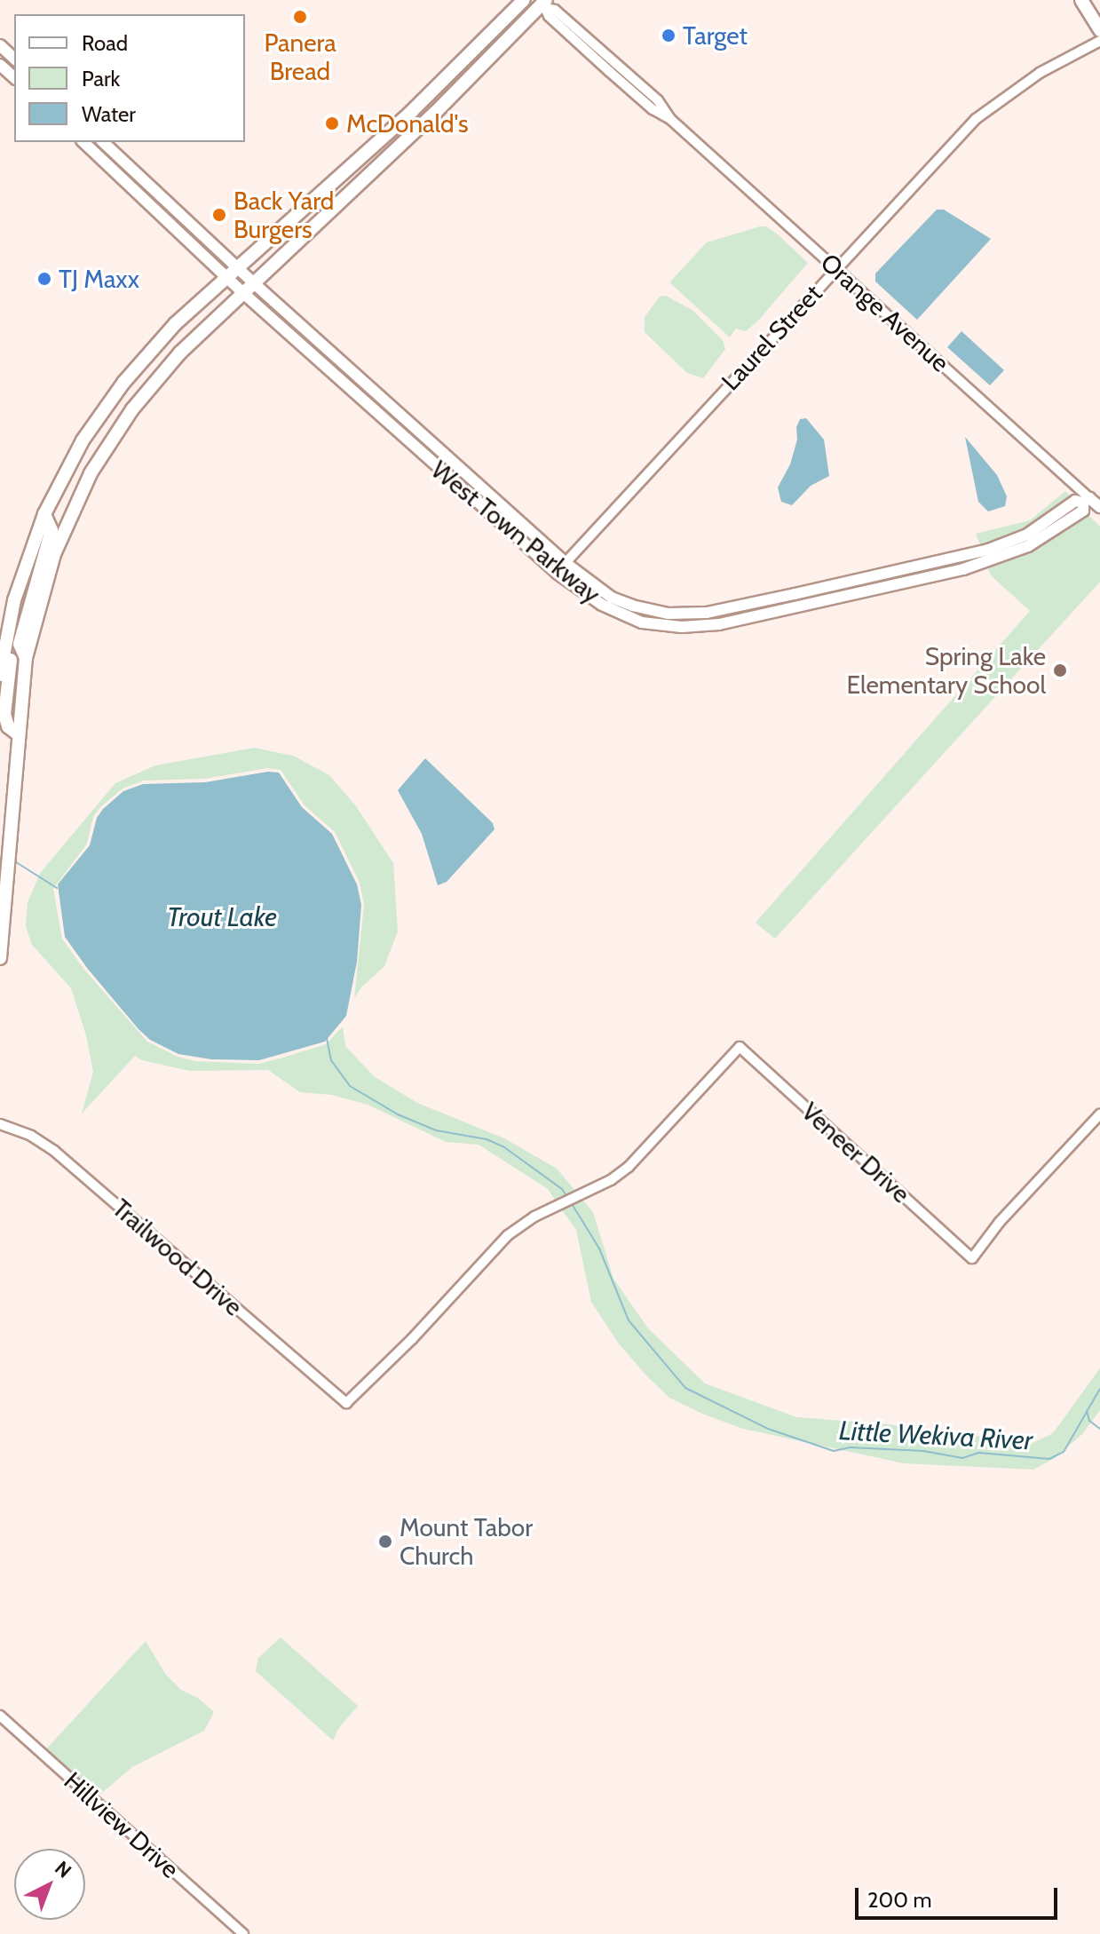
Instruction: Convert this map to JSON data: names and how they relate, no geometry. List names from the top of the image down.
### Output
{
  "streets": {
    "main road": ["Orange Avenue", "West Town Parkway"],
    "street": [
      "Laurel Street",
      "Veneer Drive",
      "Trailwood Drive",
      "Hillview Drive"
    ]
  },
  "crossings": [
    ["Orange Avenue", "Laurel Street"],
    ["Orange Avenue", "West Town Parkway"],
    ["Laurel Street", "West Town Parkway"],
    ["Veneer Drive", "Trailwood Drive"]
  ],
  "water": ["Trout Lake", "Little Wekiva River"],
  "places": [
    "Panera Bread",
    "Target",
    "McDonald's",
    "Back Yard Burgers",
    "TJ Maxx",
    "Spring Lake Elementary School",
    "Mount Tabor Church"
  ],
  "legend": ["Road", "Park", "Water"],
  "scale_bar": "200 m",
  "north": "top right"
}
